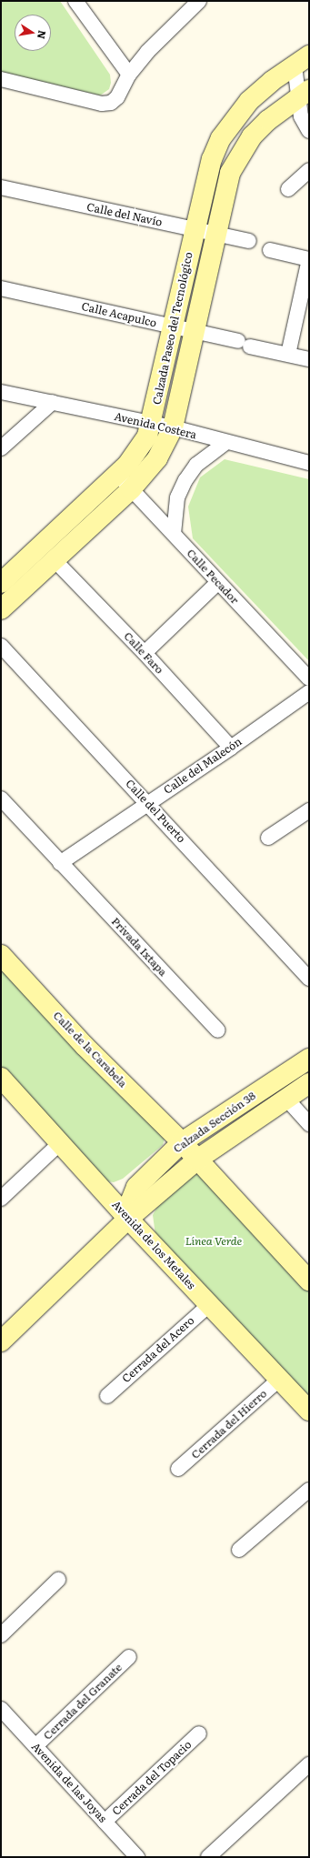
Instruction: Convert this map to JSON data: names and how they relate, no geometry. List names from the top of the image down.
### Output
{
  "streets": {
    "street": [
      "Calle del Navío",
      "Calle Acapulco",
      "Calzada Paseo del Tecnológico",
      "Avenida Costera",
      "Calle Pecador",
      "Calle Faro",
      "Calle del Malecón",
      "Calle del Puerto",
      "Privada Ixtapa",
      "Calle de la Carabela",
      "Calzada Sección 38",
      "Avenida de los Metales",
      "Cerrada del Acero",
      "Cerrada del Hierro",
      "Cerrada del Granate",
      "Cerrada del Topacio",
      "Avenida de las Joyas"
    ]
  },
  "crossings": [
    ["Calle del Navío", "Calzada Paseo del Tecnológico"],
    ["Calle Acapulco", "Calzada Paseo del Tecnológico"],
    ["Calzada Paseo del Tecnológico", "Avenida Costera"],
    ["Calzada Paseo del Tecnológico", "Calle Pecador"],
    ["Calzada Paseo del Tecnológico", "Calle Faro"],
    ["Calle Faro", "Calle del Malecón"],
    ["Calle del Malecón", "Calle del Puerto"],
    ["Calle del Malecón", "Privada Ixtapa"],
    ["Calle de la Carabela", "Calzada Sección 38"],
    ["Calzada Sección 38", "Avenida de los Metales"],
    ["Avenida de los Metales", "Cerrada del Acero"],
    ["Avenida de los Metales", "Cerrada del Hierro"],
    ["Cerrada del Granate", "Avenida de las Joyas"],
    ["Cerrada del Topacio", "Avenida de las Joyas"]
  ],
  "parks": ["Línea Verde"],
  "north": "right"
}
